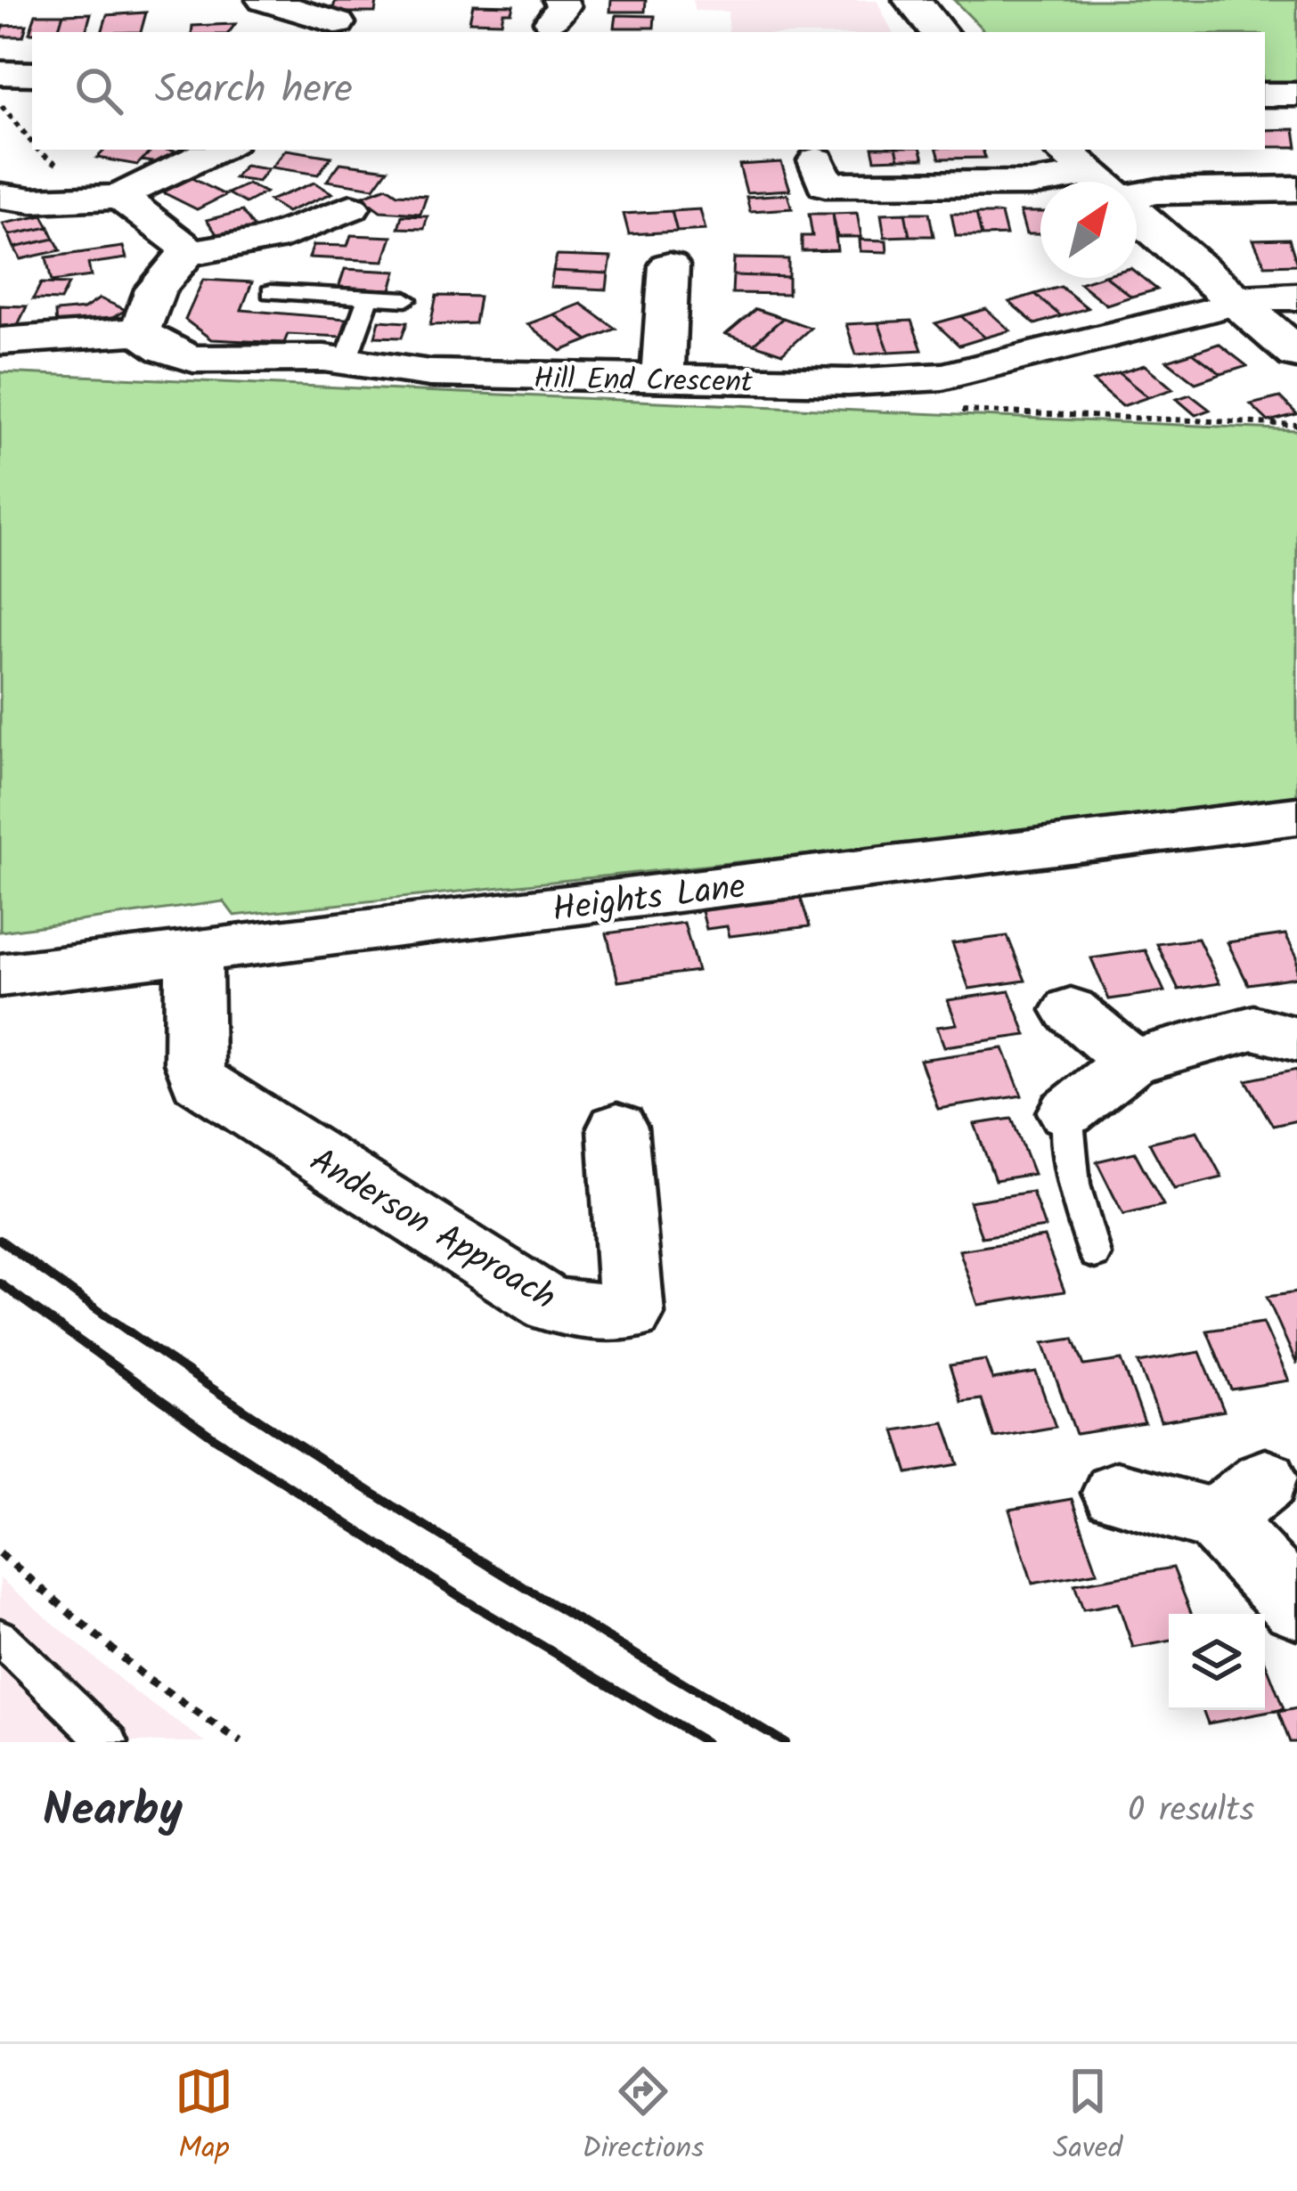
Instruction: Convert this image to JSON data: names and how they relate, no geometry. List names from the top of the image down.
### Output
{
  "streets": {
    "street": ["Hill End Crescent", "Heights Lane", "Anderson Approach"]
  },
  "crossings": [
    ["Heights Lane", "Anderson Approach"]
  ],
  "north": "top right",
  "page": {
    "search": "Search here",
    "heading": ["Nearby", "0 results"],
    "nav": ["Map", "Directions", "Saved"]
  }
}
